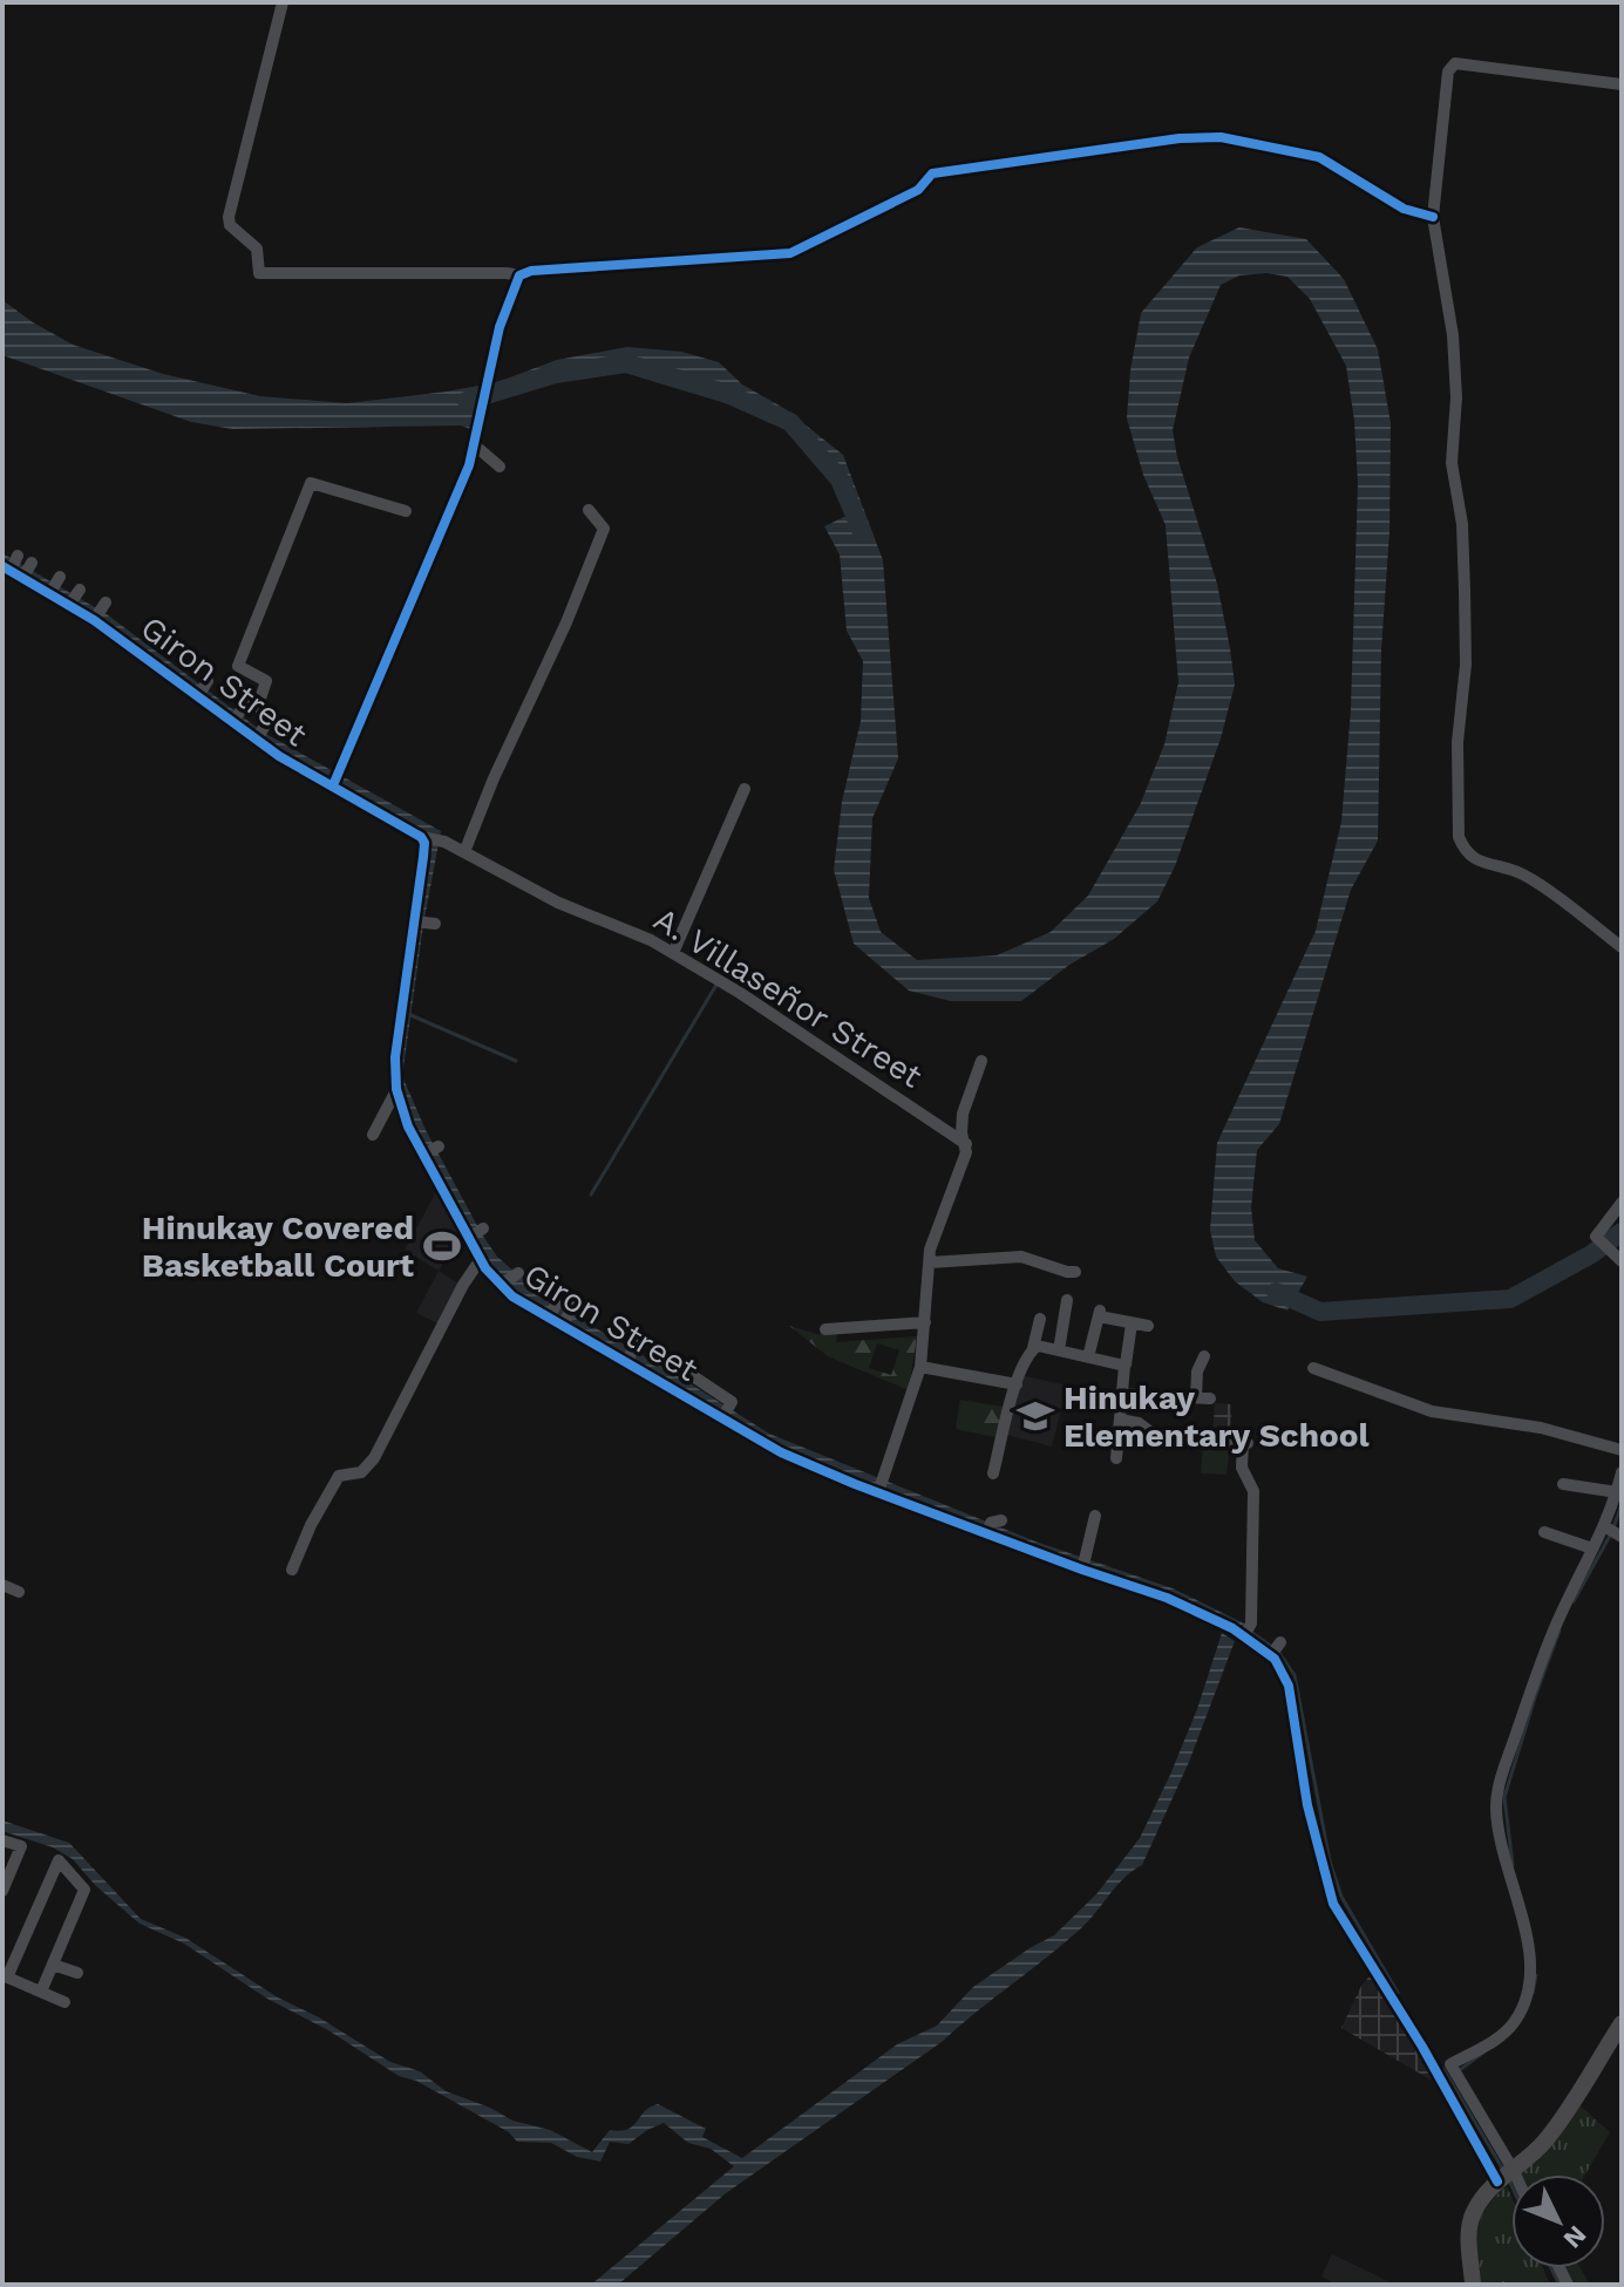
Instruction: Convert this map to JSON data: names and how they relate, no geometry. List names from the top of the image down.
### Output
{
  "streets": {
    "street": ["Giron Street", "A. Villaseñor Street"]
  },
  "crossings": [
    ["Giron Street", "A. Villaseñor Street"]
  ],
  "places": {
    "sports": ["Hinukay Covered Basketball Court"],
    "school or university": ["Hinukay Elementary School"]
  },
  "north": "bottom right"
}
